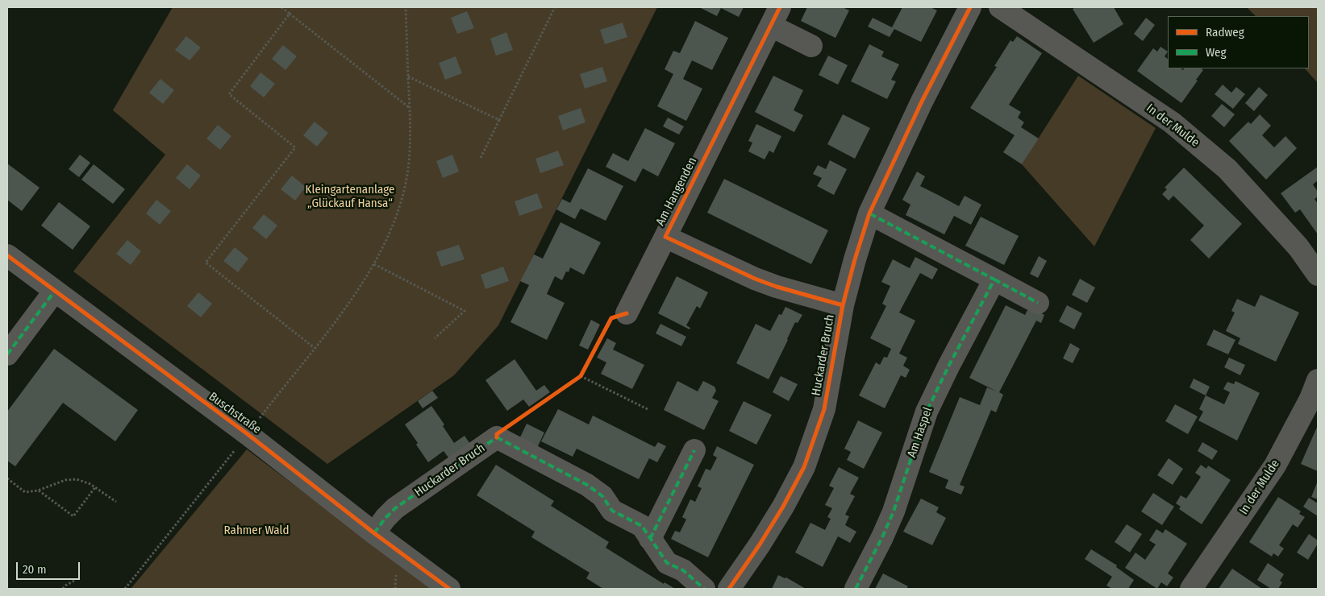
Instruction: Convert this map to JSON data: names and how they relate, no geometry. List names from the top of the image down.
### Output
{
  "streets": {
    "street": [
      "In der Mulde",
      "Am Hangenden",
      "Huckarder Bruch",
      "Buschstraße",
      "Am Haspel"
    ]
  },
  "crossings": [
    ["Am Hangenden", "Huckarder Bruch"],
    ["Huckarder Bruch", "Buschstraße"]
  ],
  "parks": ["Kleingartenanlage „Glückauf Hansa“", "Rahmer Wald"],
  "legend": ["Radweg", "Weg"],
  "scale_bar": "20 m"
}
